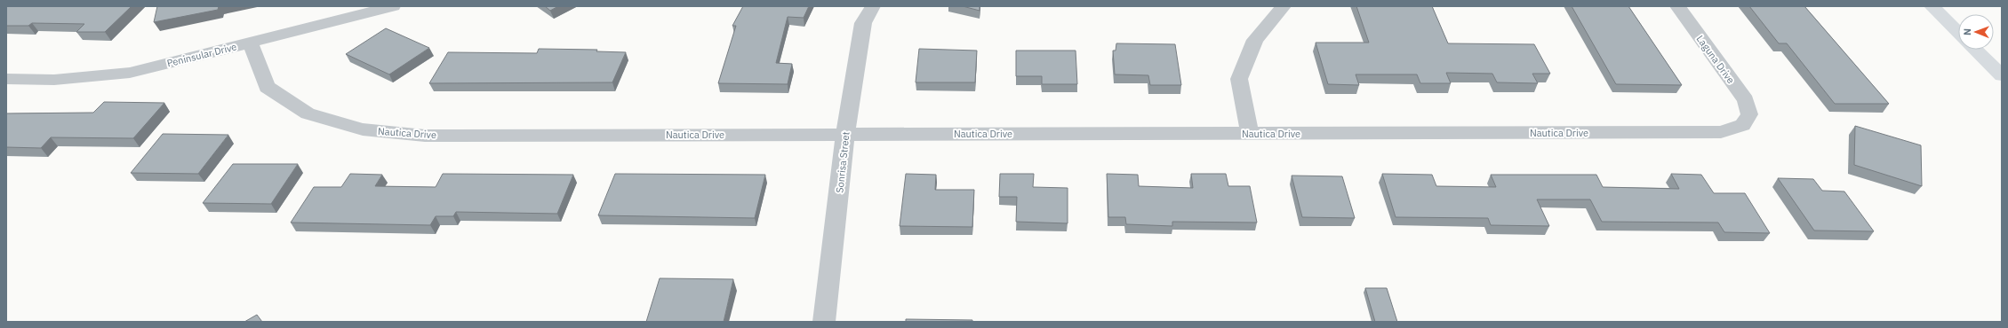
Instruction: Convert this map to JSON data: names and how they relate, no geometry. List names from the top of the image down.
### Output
{
  "streets": {
    "street": [
      "Peninsular Drive",
      "Laguna Drive",
      "Nautica Drive",
      "Sonrisa Street"
    ]
  },
  "crossings": [
    ["Peninsular Drive", "Nautica Drive"],
    ["Laguna Drive", "Nautica Drive"],
    ["Nautica Drive", "Sonrisa Street"]
  ],
  "north": "left"
}
